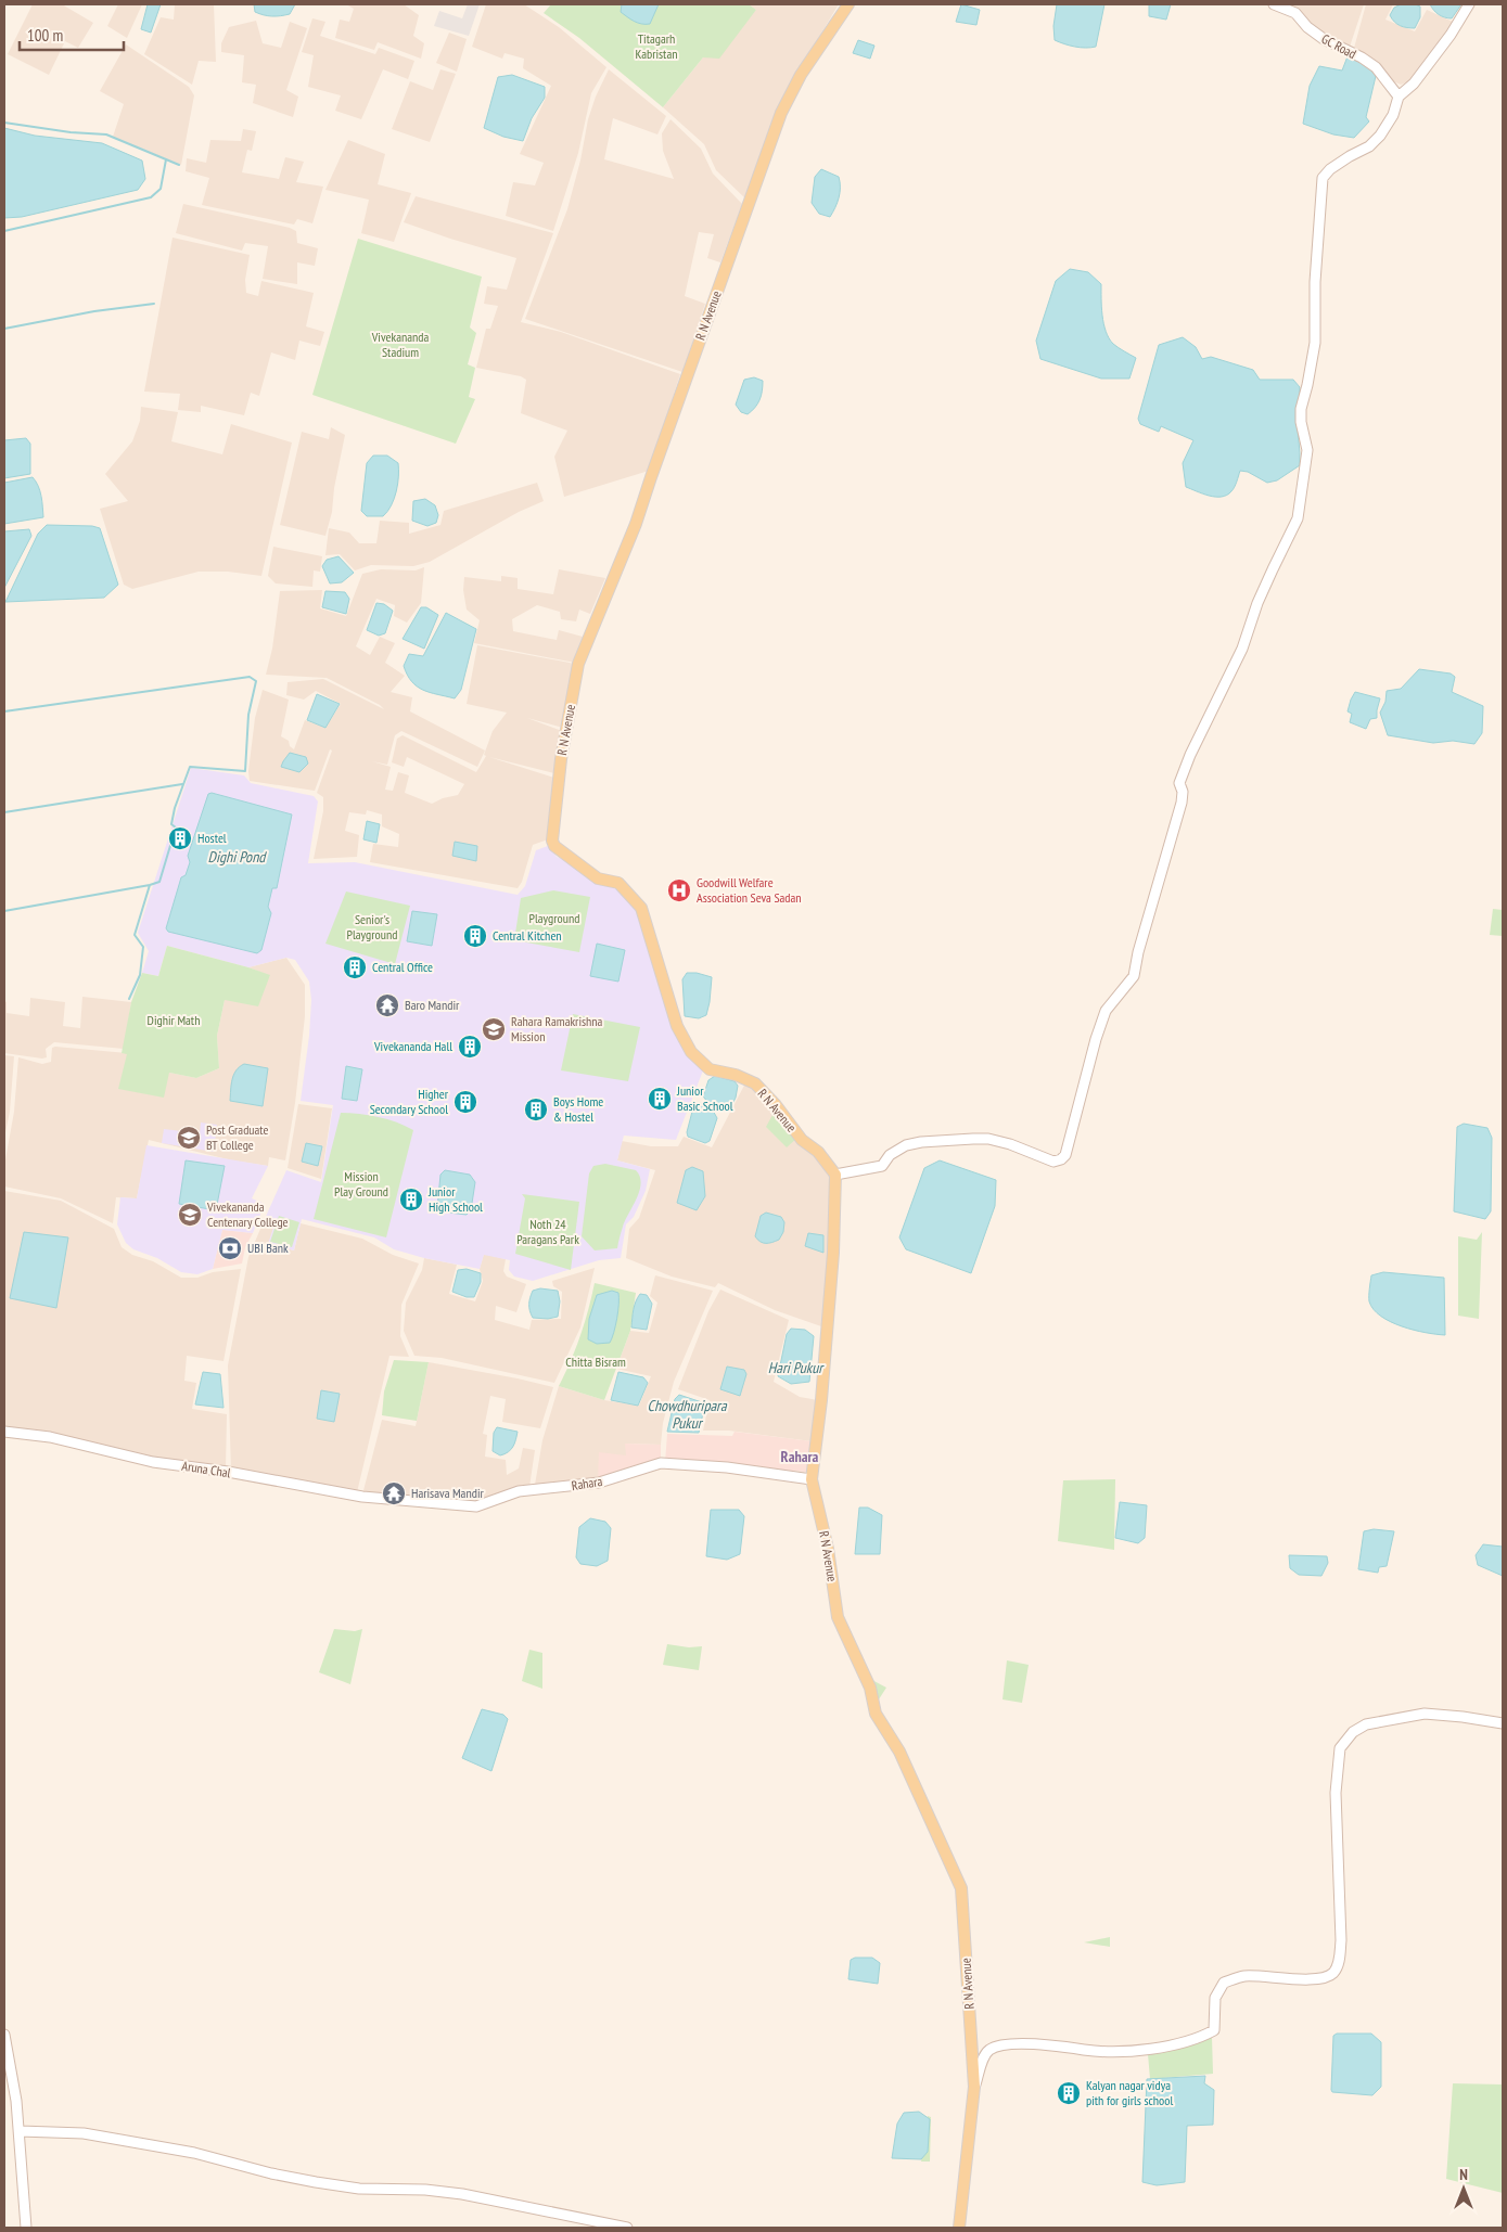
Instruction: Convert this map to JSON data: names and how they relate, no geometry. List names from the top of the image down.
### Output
{
  "streets": {
    "main road": ["R N Avenue"],
    "street": ["GC Road", "Aruna Chal", "Rahara"]
  },
  "crossings": [
    ["R N Avenue", "Rahara"],
    ["Aruna Chal", "Rahara"]
  ],
  "districts": ["Rahara"],
  "water": ["Dighi Pond", "Hari Pukur", "Chowdhuripara Pukur"],
  "parks": [
    "Titagarh Kabristan",
    "Vivekananda Stadium",
    "Playground",
    "Senior's Playground",
    "Dighir Math",
    "Mission Play Ground",
    "Noth 24 Paragans Park",
    "Chitta Bisram"
  ],
  "places": {
    "building": [
      "Hostel",
      "Central Kitchen",
      "Central Office",
      "Vivekananda Hall",
      "Junior Basic School",
      "Higher Secondary School",
      "Boys Home & Hostel",
      "Junior High School",
      "Kalyan nagar vidya pith for girls school"
    ],
    "hospital": ["Goodwill Welfare Association Seva Sadan"],
    "temple": ["Baro Mandir", "Harisava Mandir"],
    "school or university": ["Rahara Ramakrishna Mission", "Post Graduate BT College", "Vivekananda Centenary College"],
    "bank": ["UBI Bank"]
  },
  "scale_bar": "100 m",
  "north": "top"
}
